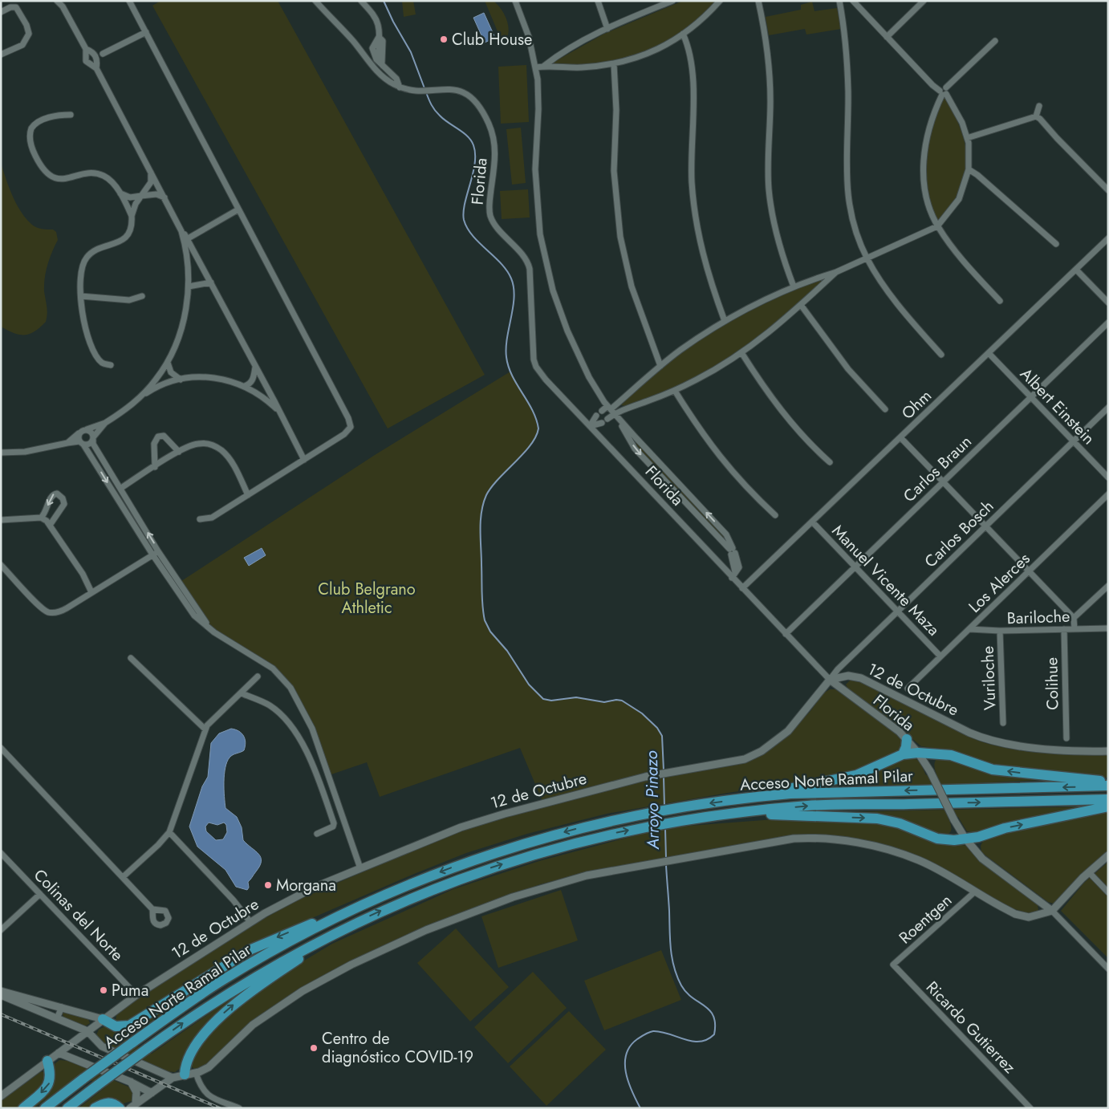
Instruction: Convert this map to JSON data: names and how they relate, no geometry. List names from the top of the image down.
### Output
{
  "streets": {
    "highway": ["Acceso Norte Ramal Pilar"],
    "street": [
      "Florida",
      "Ohm",
      "Albert Einstein",
      "Carlos Braun",
      "Carlos Bosch",
      "Manuel Vicente Maza",
      "Los Alerces",
      "Bariloche",
      "Vuriloche",
      "Colihue",
      "12 de Octubre",
      "Colinas del Norte",
      "Roentgen",
      "Ricardo Gutierrez"
    ]
  },
  "crossings": [
    ["Florida", "Ohm"],
    ["Florida", "Carlos Braun"],
    ["Florida", "Carlos Bosch"],
    ["Florida", "12 de Octubre"],
    ["Ohm", "Albert Einstein"],
    ["Ohm", "Manuel Vicente Maza"],
    ["Albert Einstein", "Carlos Braun"],
    ["Albert Einstein", "Carlos Bosch"],
    ["Carlos Braun", "Manuel Vicente Maza"],
    ["Carlos Bosch", "Manuel Vicente Maza"],
    ["Carlos Bosch", "12 de Octubre"],
    ["Manuel Vicente Maza", "Los Alerces"],
    ["Los Alerces", "Bariloche"],
    ["Bariloche", "Vuriloche"],
    ["Bariloche", "Colihue"],
    ["12 de Octubre", "Colinas del Norte"],
    ["Roentgen", "Ricardo Gutierrez"]
  ],
  "water": ["Arroyo Pinazo"],
  "parks": ["Club Belgrano Athletic"],
  "places": [
    "Club House",
    "Morgana",
    "Puma",
    "Centro de diagnóstico COVID-19"
  ]
}
